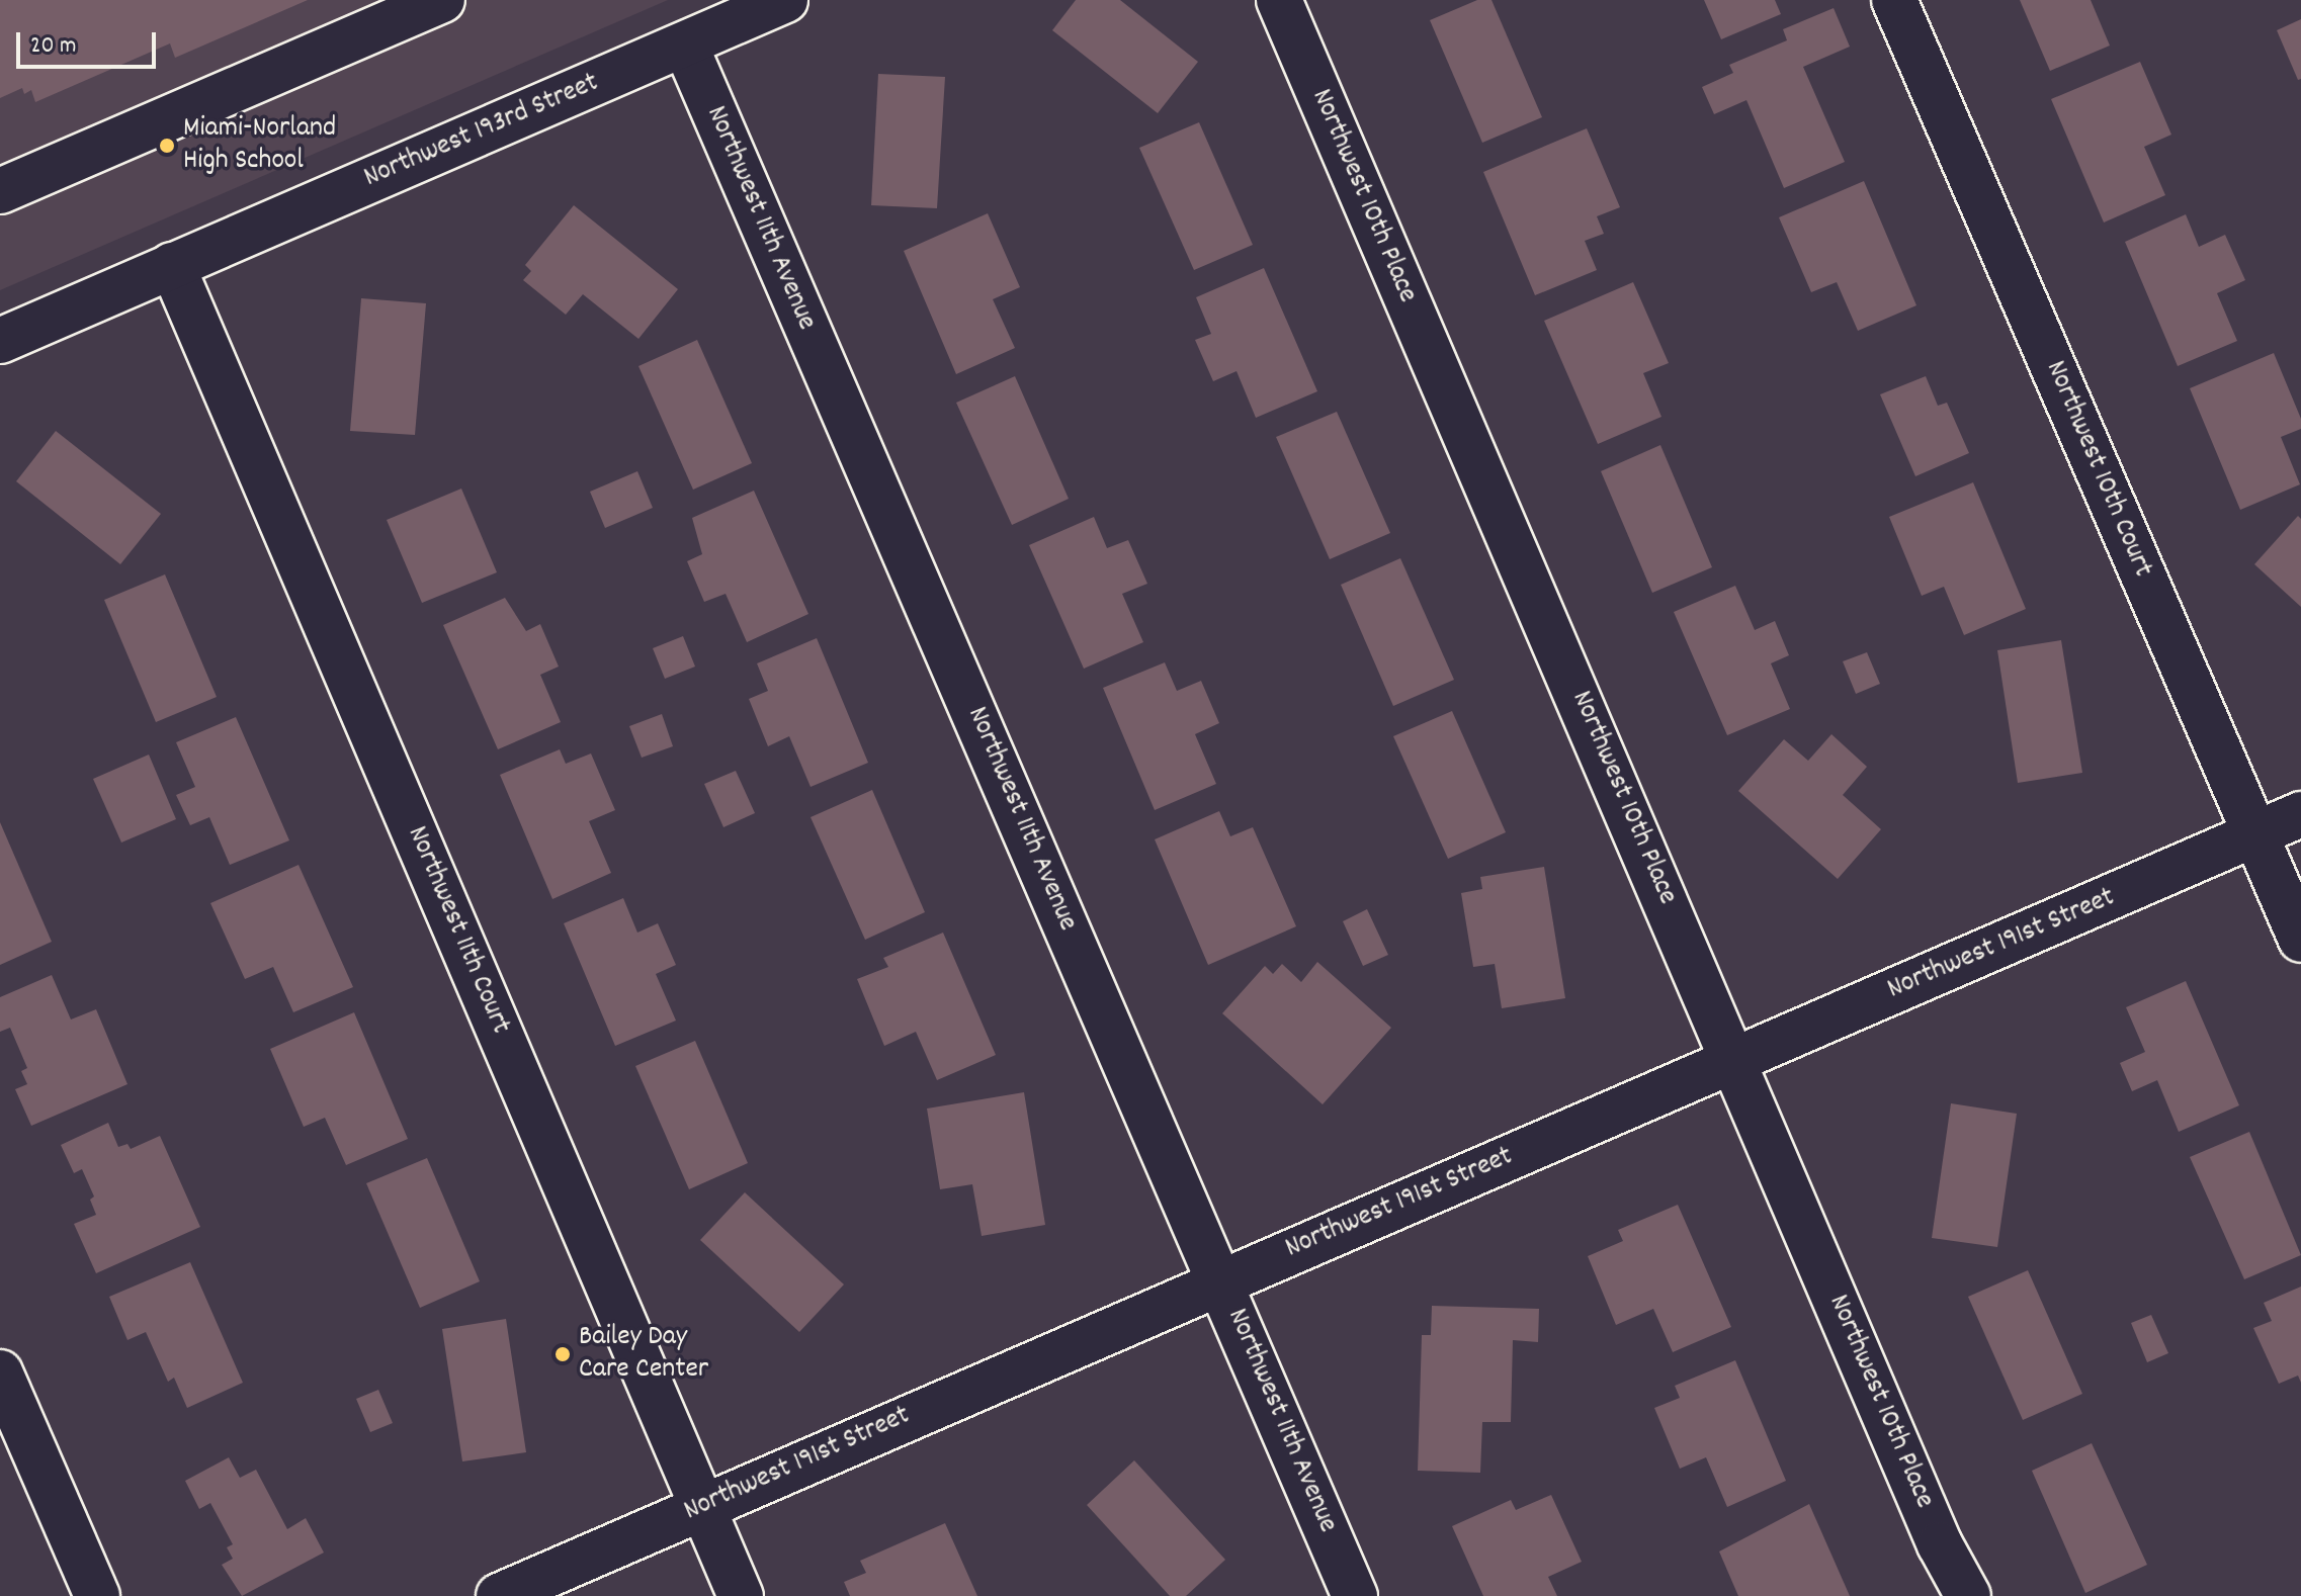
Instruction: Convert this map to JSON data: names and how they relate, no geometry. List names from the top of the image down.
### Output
{
  "streets": {
    "street": [
      "Northwest 193rd Street",
      "Northwest 10th Place",
      "Northwest 11th Avenue",
      "Northwest 10th Court",
      "Northwest 11th Court",
      "Northwest 191st Street"
    ]
  },
  "crossings": [
    ["Northwest 193rd Street", "Northwest 11th Avenue"],
    ["Northwest 193rd Street", "Northwest 11th Court"],
    ["Northwest 10th Place", "Northwest 191st Street"],
    ["Northwest 11th Avenue", "Northwest 191st Street"],
    ["Northwest 10th Court", "Northwest 191st Street"],
    ["Northwest 11th Court", "Northwest 191st Street"]
  ],
  "places": ["Miami-Norland High School", "Bailey Day Care Center"],
  "scale_bar": "20 m"
}
